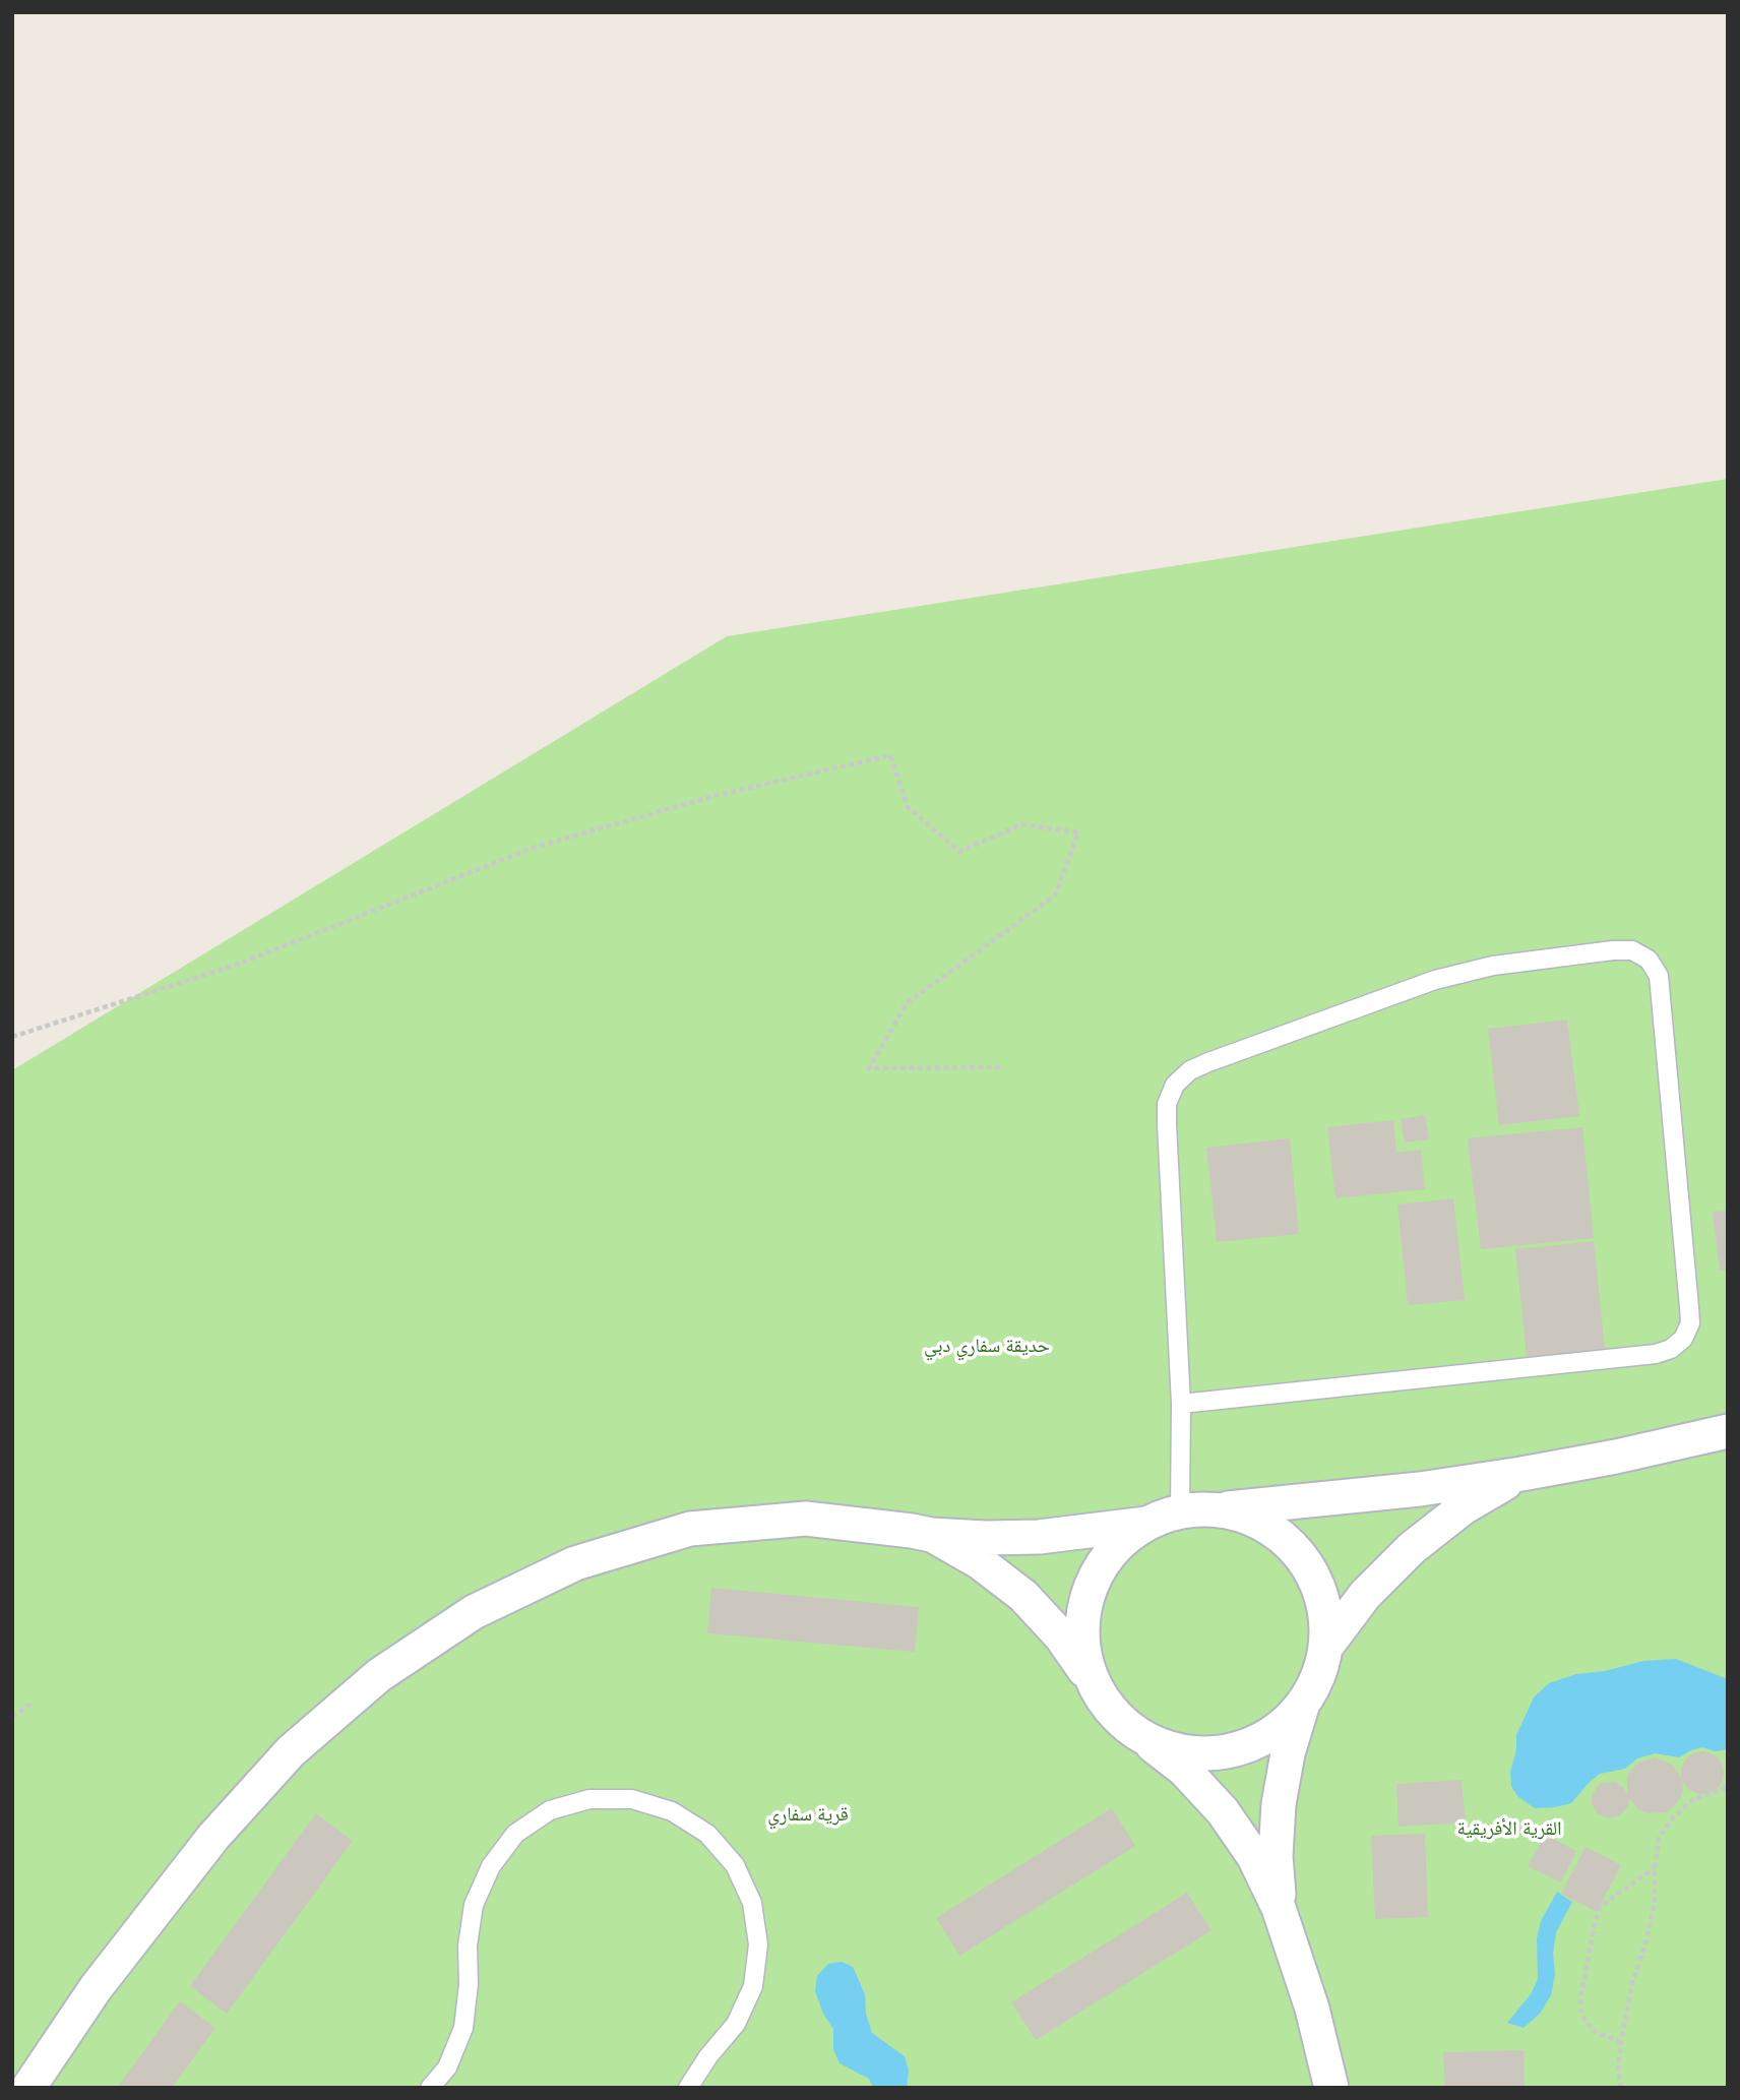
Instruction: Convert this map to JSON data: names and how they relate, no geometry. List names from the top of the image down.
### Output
{
  "parks": ["حديقة سفاري دبي", "قرية سفاري", "القرية الأفريقية"]
}
